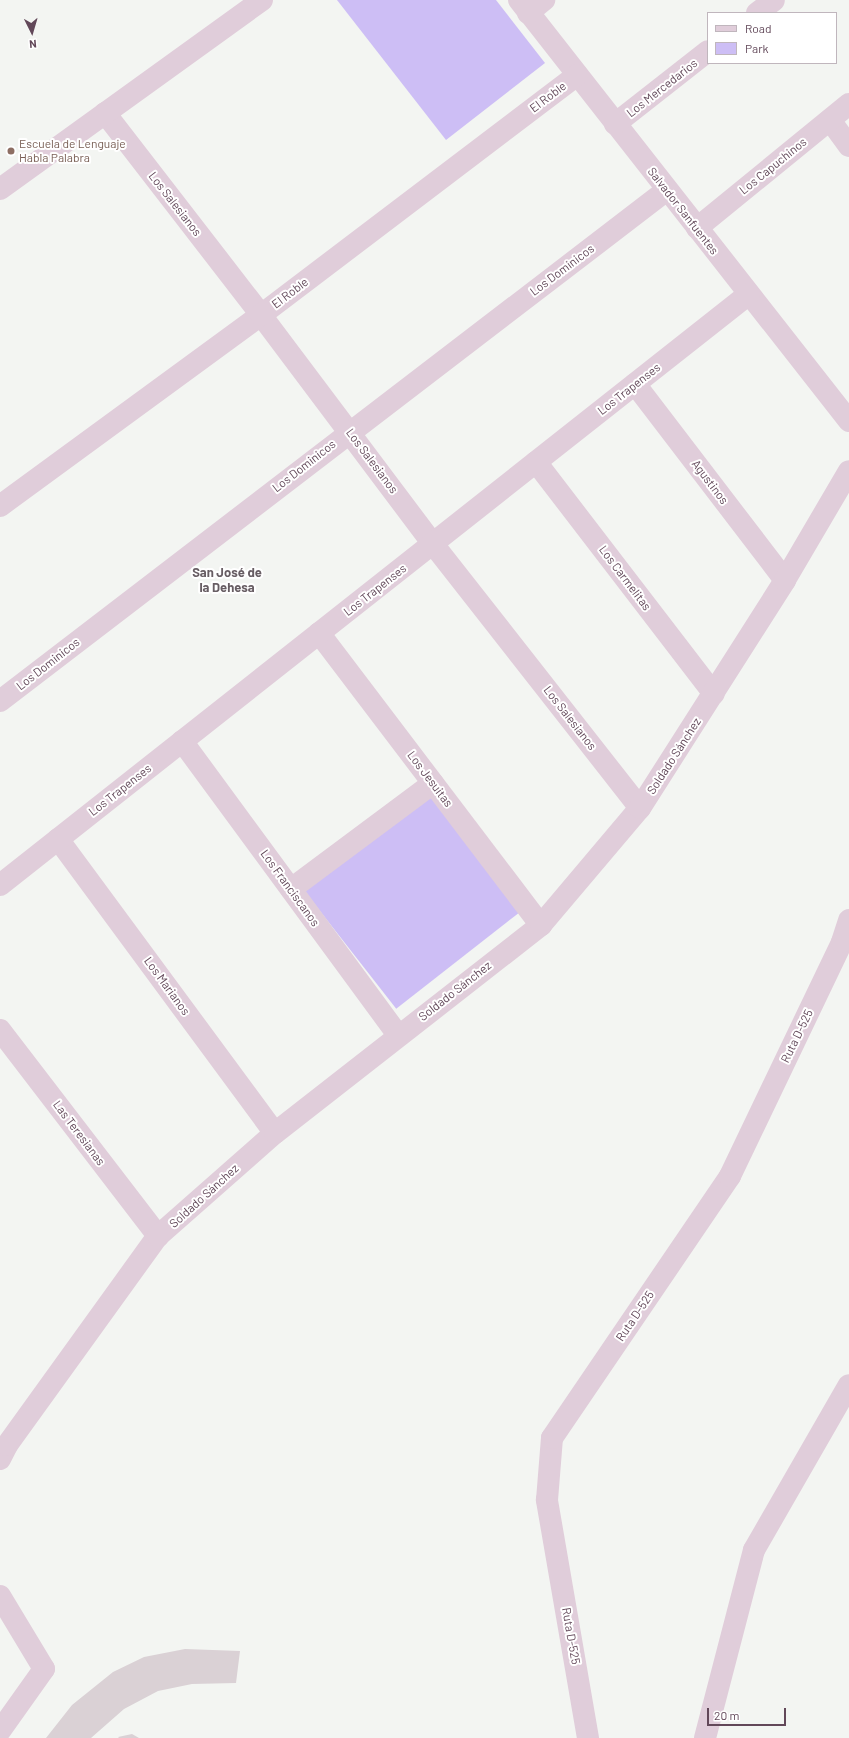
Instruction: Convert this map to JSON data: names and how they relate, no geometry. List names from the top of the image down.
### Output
{
  "streets": {
    "street": [
      "Los Mercedarios",
      "El Roble",
      "Los Capuchinos",
      "Los Salesianos",
      "Salvador Sanfuentes",
      "Los Dominicos",
      "Los Trapenses",
      "Agustinos",
      "Los Carmelitas",
      "Soldado Sánchez",
      "Los Jesuitas",
      "Los Franciscanos",
      "Los Marianos",
      "Ruta D-525",
      "Las Teresianas"
    ]
  },
  "crossings": [
    ["Los Mercedarios", "Salvador Sanfuentes"],
    ["El Roble", "Los Salesianos"],
    ["El Roble", "Salvador Sanfuentes"],
    ["Los Capuchinos", "Salvador Sanfuentes"],
    ["Los Salesianos", "Los Dominicos"],
    ["Los Salesianos", "Los Trapenses"],
    ["Los Salesianos", "Soldado Sánchez"],
    ["Salvador Sanfuentes", "Los Dominicos"],
    ["Salvador Sanfuentes", "Los Trapenses"],
    ["Los Trapenses", "Agustinos"],
    ["Los Trapenses", "Los Carmelitas"],
    ["Los Trapenses", "Los Jesuitas"],
    ["Los Trapenses", "Los Franciscanos"],
    ["Los Trapenses", "Los Marianos"],
    ["Agustinos", "Soldado Sánchez"],
    ["Los Carmelitas", "Soldado Sánchez"],
    ["Soldado Sánchez", "Los Jesuitas"],
    ["Soldado Sánchez", "Los Franciscanos"],
    ["Soldado Sánchez", "Los Marianos"],
    ["Soldado Sánchez", "Las Teresianas"]
  ],
  "districts": ["San José de la Dehesa"],
  "places": ["Escuela de Lenguaje Habla Palabra"],
  "legend": ["Road", "Park"],
  "scale_bar": "20 m",
  "north": "bottom"
}
